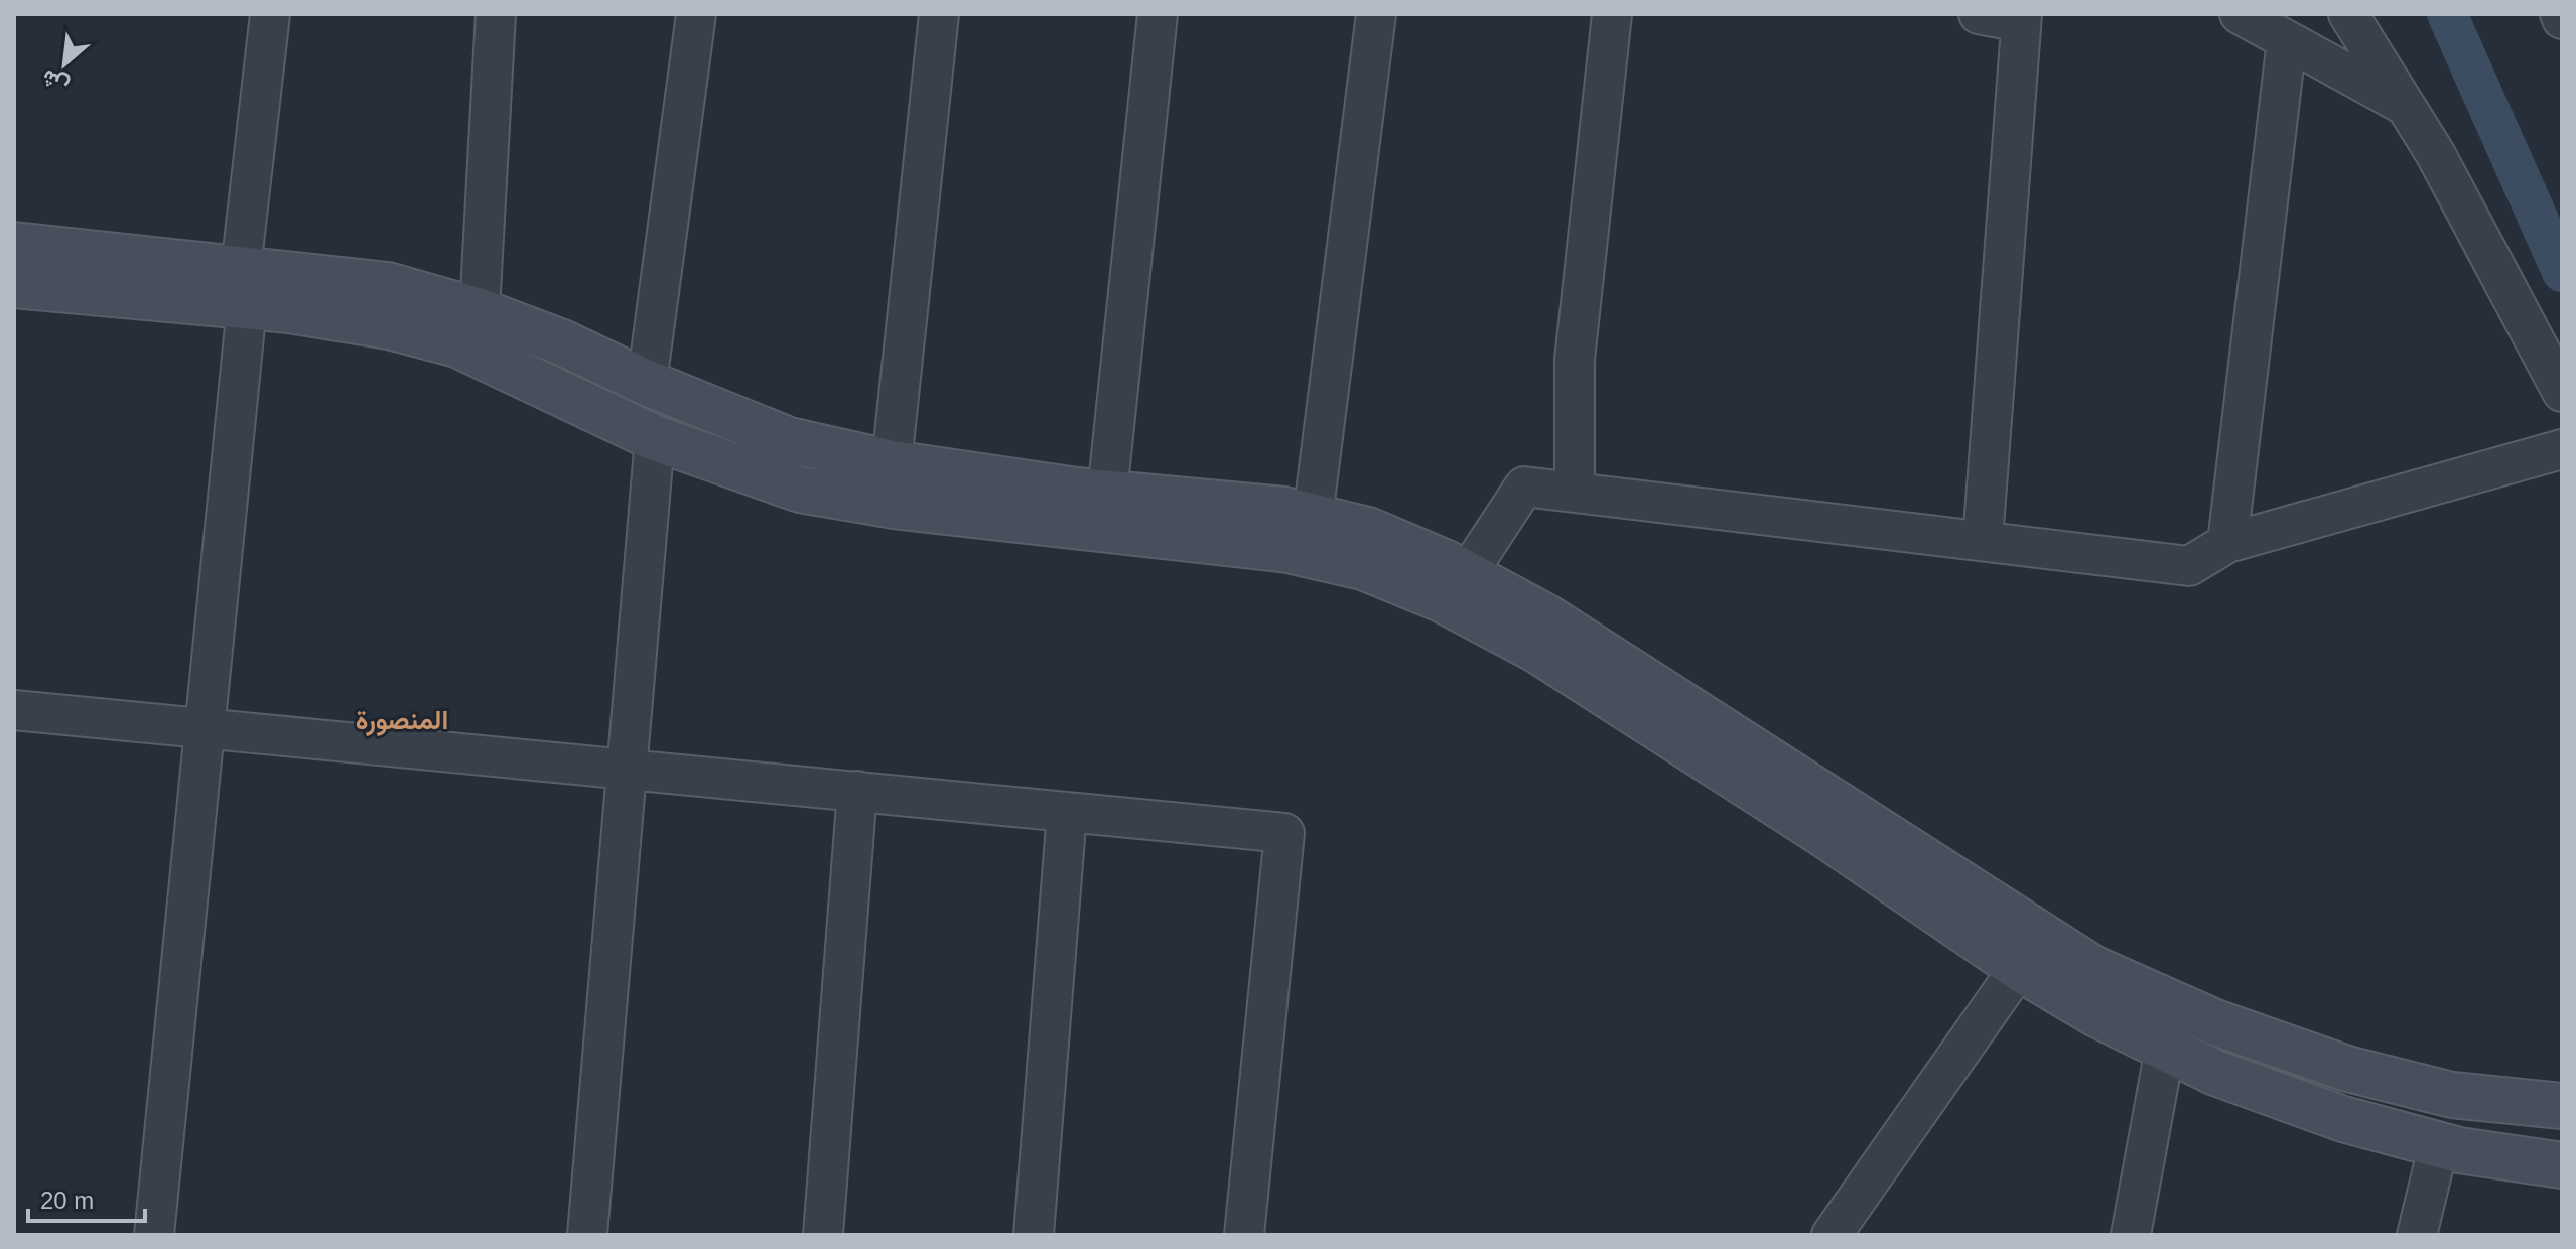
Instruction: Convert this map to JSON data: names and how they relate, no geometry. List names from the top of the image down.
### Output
{
  "districts": ["المنصورة"],
  "scale_bar": "20 m",
  "north": "bottom left"
}
